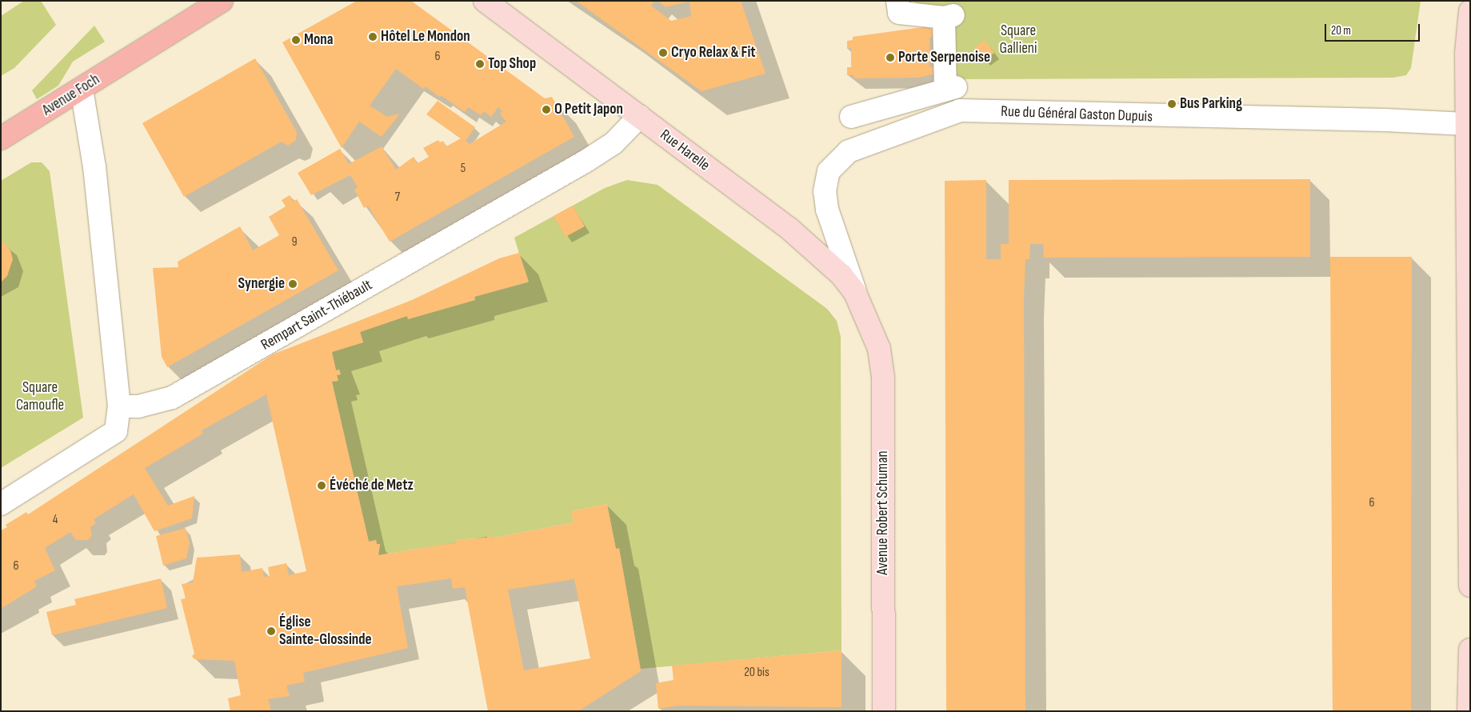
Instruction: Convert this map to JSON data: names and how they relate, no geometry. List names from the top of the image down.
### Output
{
  "streets": {
    "main road": ["Avenue Foch"],
    "street": [
      "Rue du Général Gaston Dupuis",
      "Rue Harelle",
      "Rempart Saint-Thiébault",
      "Avenue Robert Schuman"
    ]
  },
  "crossings": [
    ["Rue du Général Gaston Dupuis", "Rue Harelle"],
    ["Rue Harelle", "Rempart Saint-Thiébault"],
    ["Rue Harelle", "Avenue Robert Schuman"]
  ],
  "parks": ["Square Gallieni", "Square Camoufle"],
  "places": [
    "Hôtel Le Mondon",
    "Mona",
    "Cryo Relax & Fit",
    "Porte Serpenoise",
    "Top Shop",
    "Bus Parking",
    "O Petit Japon",
    "Synergie",
    "Évéché de Metz",
    "Église Sainte-Glossinde"
  ],
  "house_numbers": [
    "6",
    "5",
    "7",
    "9",
    "6",
    "4",
    "6",
    "20 bis"
  ],
  "scale_bar": "20 m"
}
